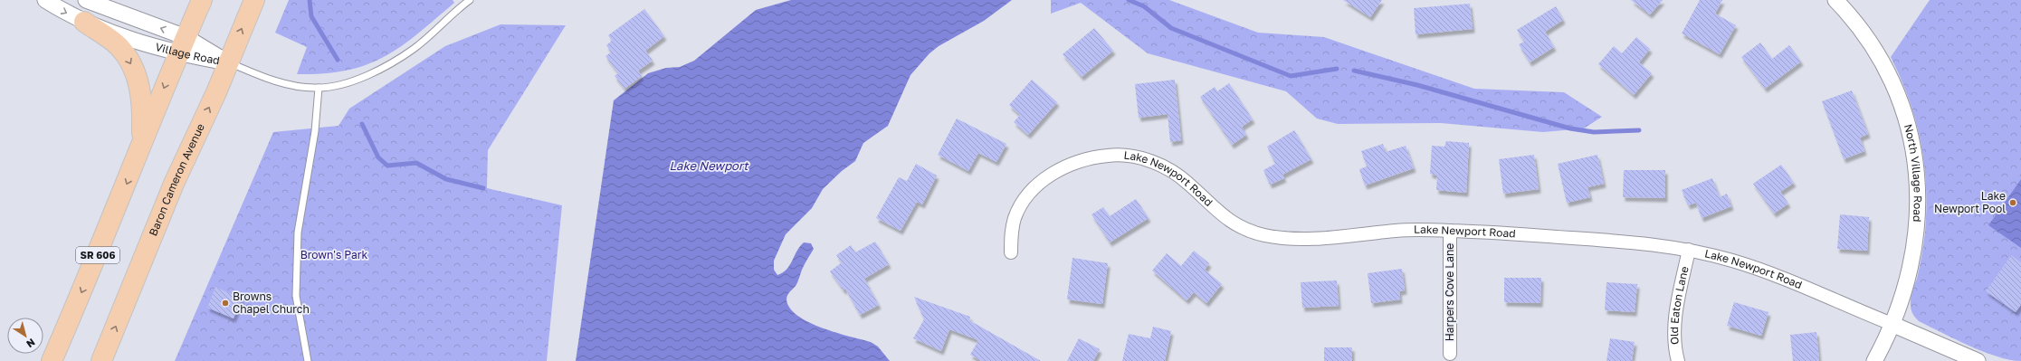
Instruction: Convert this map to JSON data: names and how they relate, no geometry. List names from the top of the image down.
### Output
{
  "streets": {
    "main road": ["Baron Cameron Avenue", "SR 606"],
    "street": [
      "Village Road",
      "North Village Road",
      "Lake Newport Road",
      "Harpers Cove Lane",
      "Old Eaton Lane"
    ]
  },
  "crossings": [
    ["Village Road", "Baron Cameron Avenue"],
    ["Village Road", "SR 606"],
    ["North Village Road", "Lake Newport Road"],
    ["Lake Newport Road", "Harpers Cove Lane"],
    ["Lake Newport Road", "Old Eaton Lane"]
  ],
  "water": ["Lake Newport"],
  "parks": ["Brown's Park"],
  "places": ["Lake Newport Pool", "Browns Chapel Church"],
  "north": "bottom right"
}
